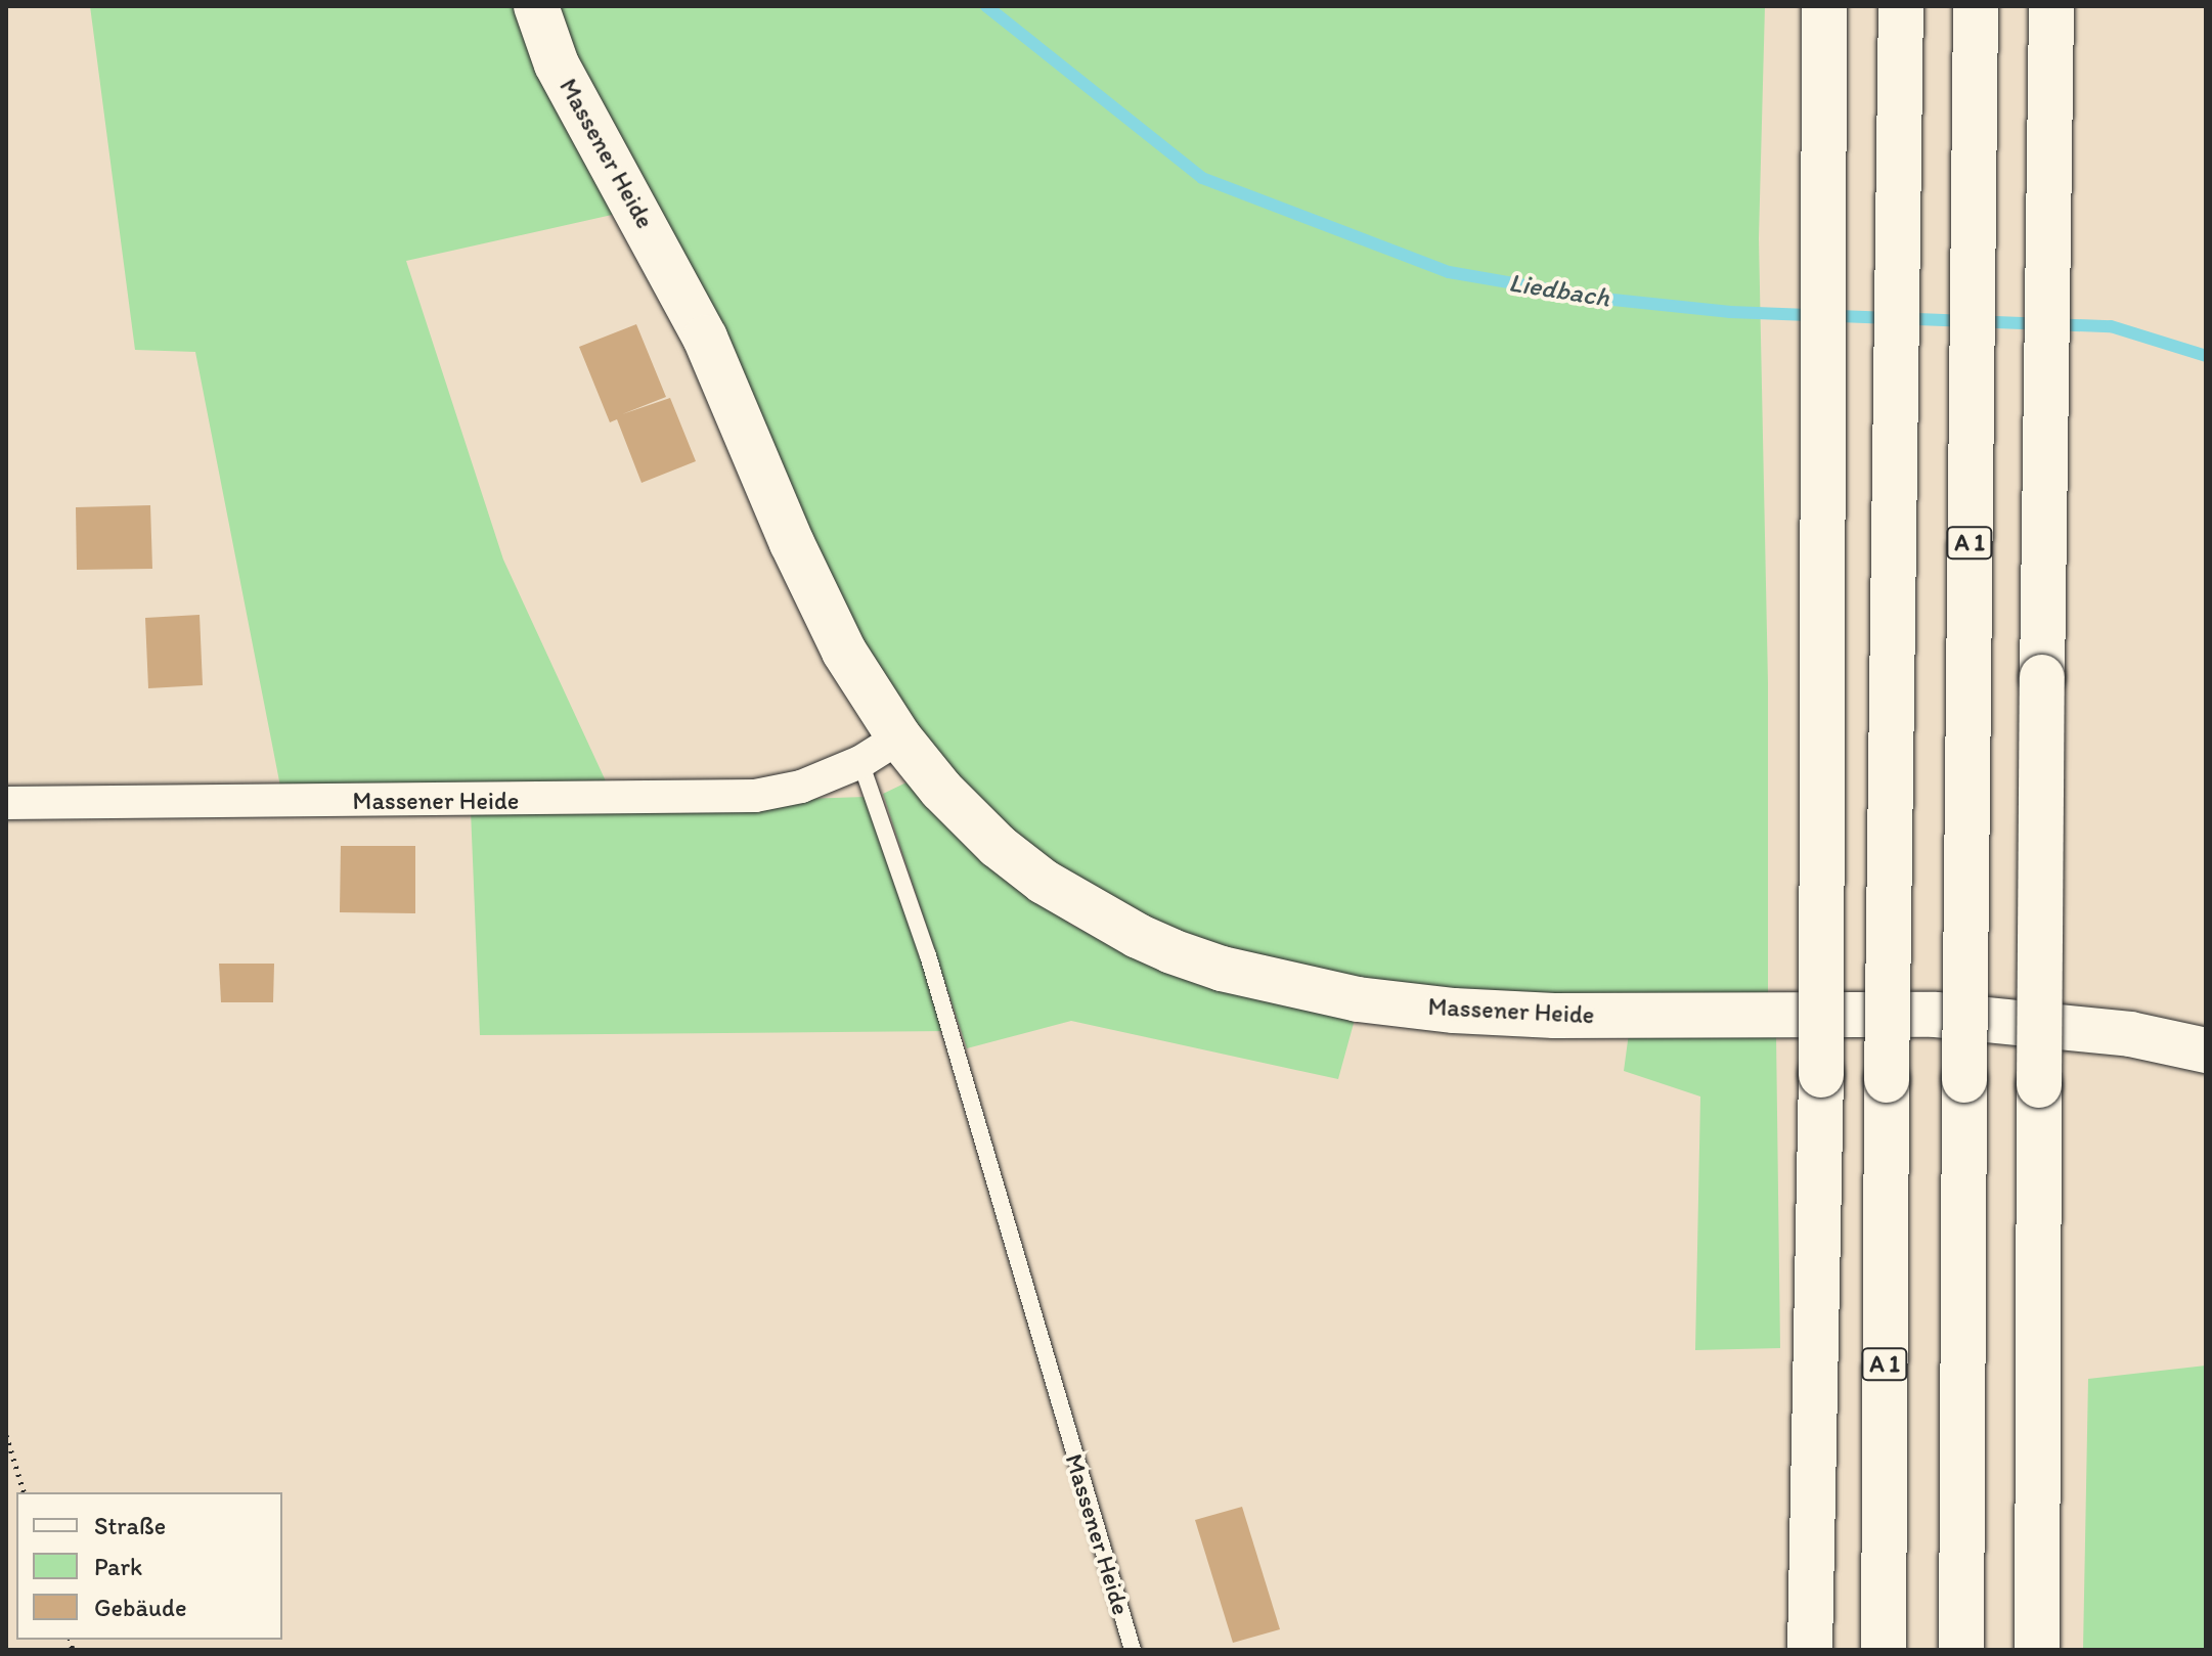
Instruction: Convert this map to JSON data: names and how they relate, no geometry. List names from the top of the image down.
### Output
{
  "streets": {
    "main road": ["Massener Heide", "A 1"]
  },
  "water": ["Liedbach"],
  "legend": ["Straße", "Park", "Gebäude"]
}
